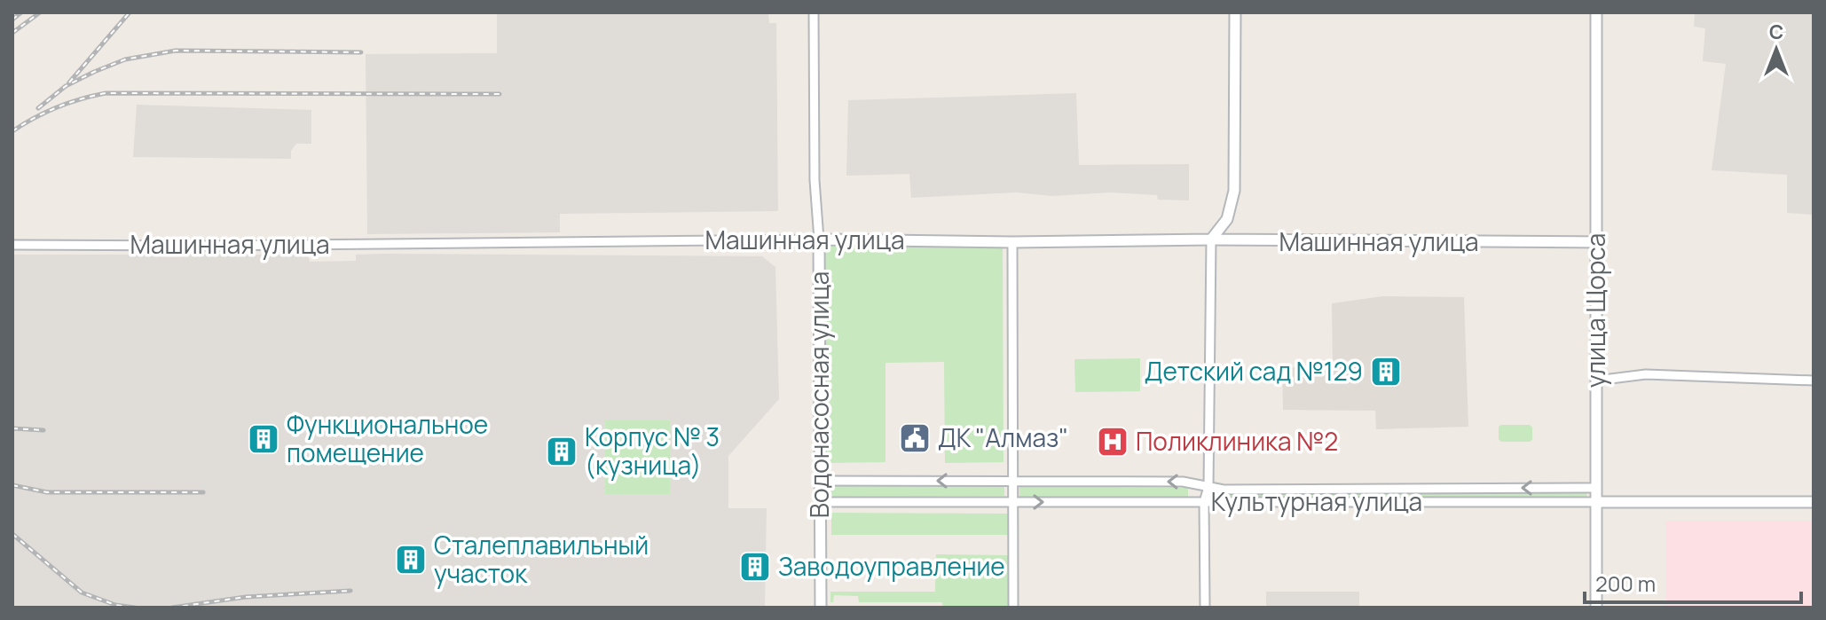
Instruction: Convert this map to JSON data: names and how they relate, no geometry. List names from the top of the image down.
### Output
{
  "streets": {
    "street": [
      "Машинная улица",
      "улица Щорса",
      "Водонасосная улица",
      "Культурная улица"
    ]
  },
  "crossings": [
    ["Машинная улица", "улица Щорса"],
    ["Машинная улица", "Водонасосная улица"],
    ["улица Щорса", "Культурная улица"],
    ["Водонасосная улица", "Культурная улица"]
  ],
  "places": {
    "building": [
      "Детский сад №129",
      "Функциональное помещение",
      "Корпус № 3 (кузница)",
      "Сталеплавильный участок",
      "Заводоуправление"
    ],
    "public building": ["ДК \"Алмаз\""],
    "hospital": ["Поликлиника №2"]
  },
  "scale_bar": "200 m",
  "north": "top"
}
